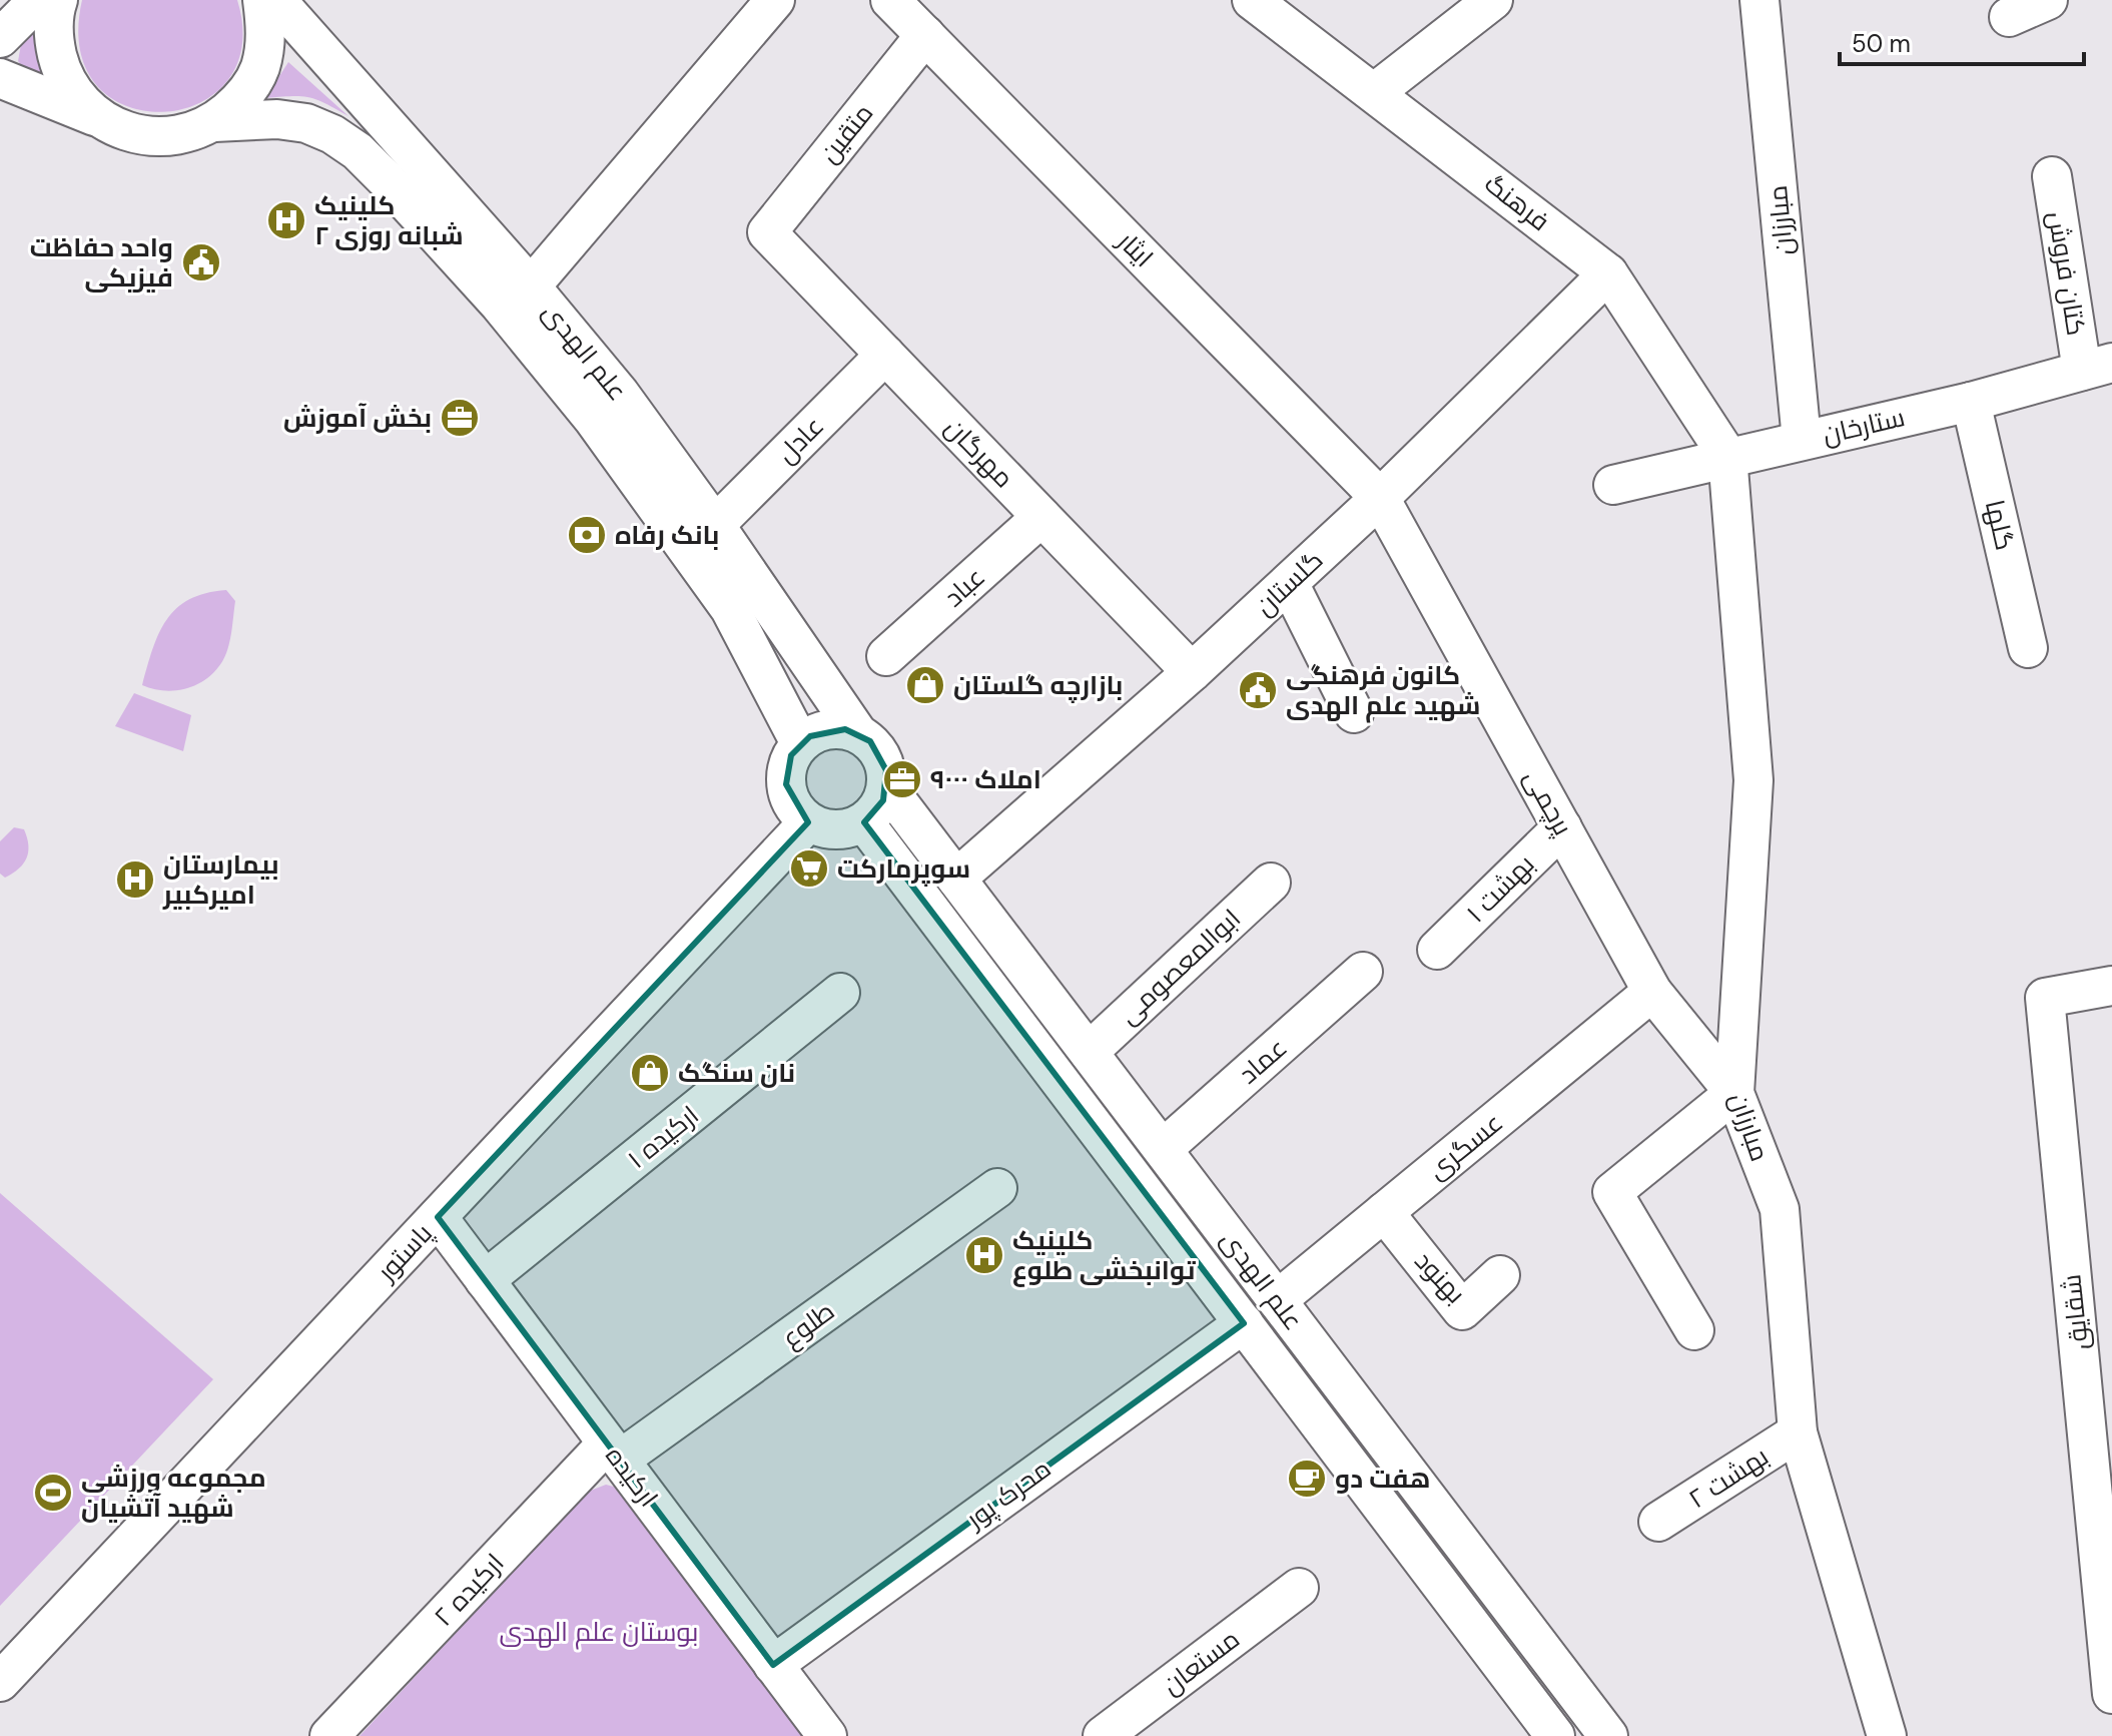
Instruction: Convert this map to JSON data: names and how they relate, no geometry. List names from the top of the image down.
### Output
{
  "streets": {
    "street": [
      "متقین",
      "فرهنگ",
      "مبارزان",
      "ایثار",
      "کتان فروش",
      "علم الهدی",
      "ستارخان",
      "عادل",
      "مهرگان",
      "گلها",
      "گلستان",
      "عباد",
      "پرچمی",
      "بهشت ۱",
      "ابوالمعصومی",
      "عماد",
      "ارکیده ١",
      "عسگری",
      "پاستور",
      "بهنود",
      "شقایق",
      "طلوع",
      "ارکیده",
      "بهشت ۲",
      "محرک پور",
      "ارکیده ۲",
      "مستعان"
    ]
  },
  "crossings": [
    ["متقین", "ایثار"],
    ["متقین", "مهرگان"],
    ["فرهنگ", "مبارزان"],
    ["فرهنگ", "ستارخان"],
    ["فرهنگ", "گلستان"],
    ["مبارزان", "ستارخان"],
    ["مبارزان", "پرچمی"],
    ["مبارزان", "بهشت ۲"],
    ["ایثار", "گلستان"],
    ["ایثار", "پرچمی"],
    ["کتان فروش", "ستارخان"],
    ["علم الهدی", "عادل"],
    ["علم الهدی", "گلستان"],
    ["علم الهدی", "ابوالمعصومی"],
    ["علم الهدی", "عماد"],
    ["علم الهدی", "عسگری"],
    ["علم الهدی", "پاستور"],
    ["علم الهدی", "محرک پور"],
    ["ستارخان", "گلها"],
    ["عادل", "مهرگان"],
    ["مهرگان", "گلستان"],
    ["مهرگان", "عباد"],
    ["گلستان", "پرچمی"],
    ["پرچمی", "بهشت ۱"],
    ["پرچمی", "عسگری"],
    ["ارکیده ١", "ارکیده"],
    ["عسگری", "بهنود"],
    ["پاستور", "ارکیده"],
    ["طلوع", "ارکیده"],
    ["طلوع", "ارکیده ۲"],
    ["ارکیده", "محرک پور"],
    ["ارکیده", "ارکیده ۲"]
  ],
  "parks": ["بوستان علم الهدی"],
  "places": {
    "hospital": ["کلینیک شبانه روزی ۲", "بیمارستان امیرکبیر", "کلینیک توانبخشی طلوع"],
    "public building": ["واحد حفاظت فیزیکی", "کانون فرهنگی شهید علم الهدی"],
    "office": ["بخش آموزش", "املاک ۹۰۰۰"],
    "bank": ["بانک رفاه"],
    "shop": ["بازارچه گلستان", "نان سنگک"],
    "supermarket": ["سوپرمارکت"],
    "cafe": ["هفت دو"],
    "sports": ["مجموعه ورزشی شهید آتشیان"]
  },
  "scale_bar": "50 m"
}
